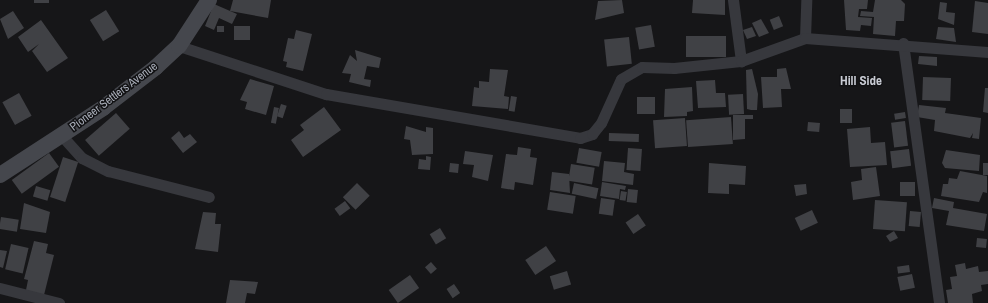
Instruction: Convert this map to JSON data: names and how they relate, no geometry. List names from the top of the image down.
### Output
{
  "streets": {
    "street": ["Pioneer Settlers Avenue"]
  },
  "districts": ["Hill Side"]
}
